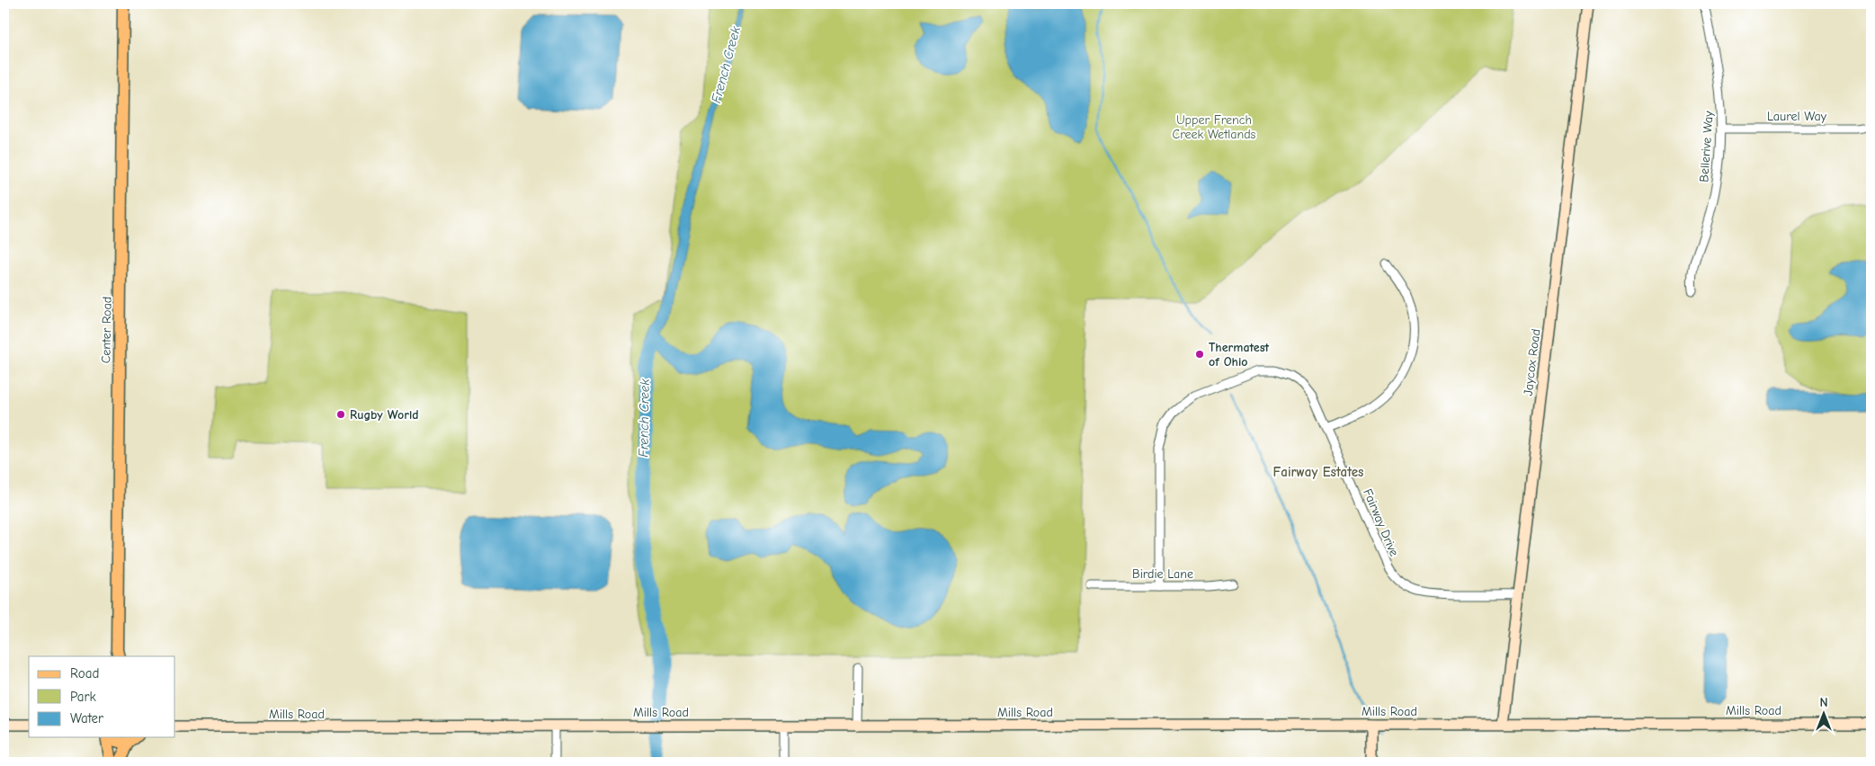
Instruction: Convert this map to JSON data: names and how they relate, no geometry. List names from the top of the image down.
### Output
{
  "streets": {
    "main road": ["Center Road"],
    "street": [
      "Laurel Way",
      "Bellerive Way",
      "Jaycox Road",
      "Fairway Drive",
      "Birdie Lane",
      "Mills Road"
    ]
  },
  "crossings": [
    ["Laurel Way", "Bellerive Way"],
    ["Jaycox Road", "Fairway Drive"],
    ["Jaycox Road", "Mills Road"],
    ["Fairway Drive", "Birdie Lane"]
  ],
  "districts": ["Fairway Estates"],
  "water": ["French Creek"],
  "parks": ["Upper French Creek Wetlands"],
  "places": ["Thermatest of Ohio", "Rugby World"],
  "legend": ["Road", "Park", "Water"],
  "north": "top"
}
